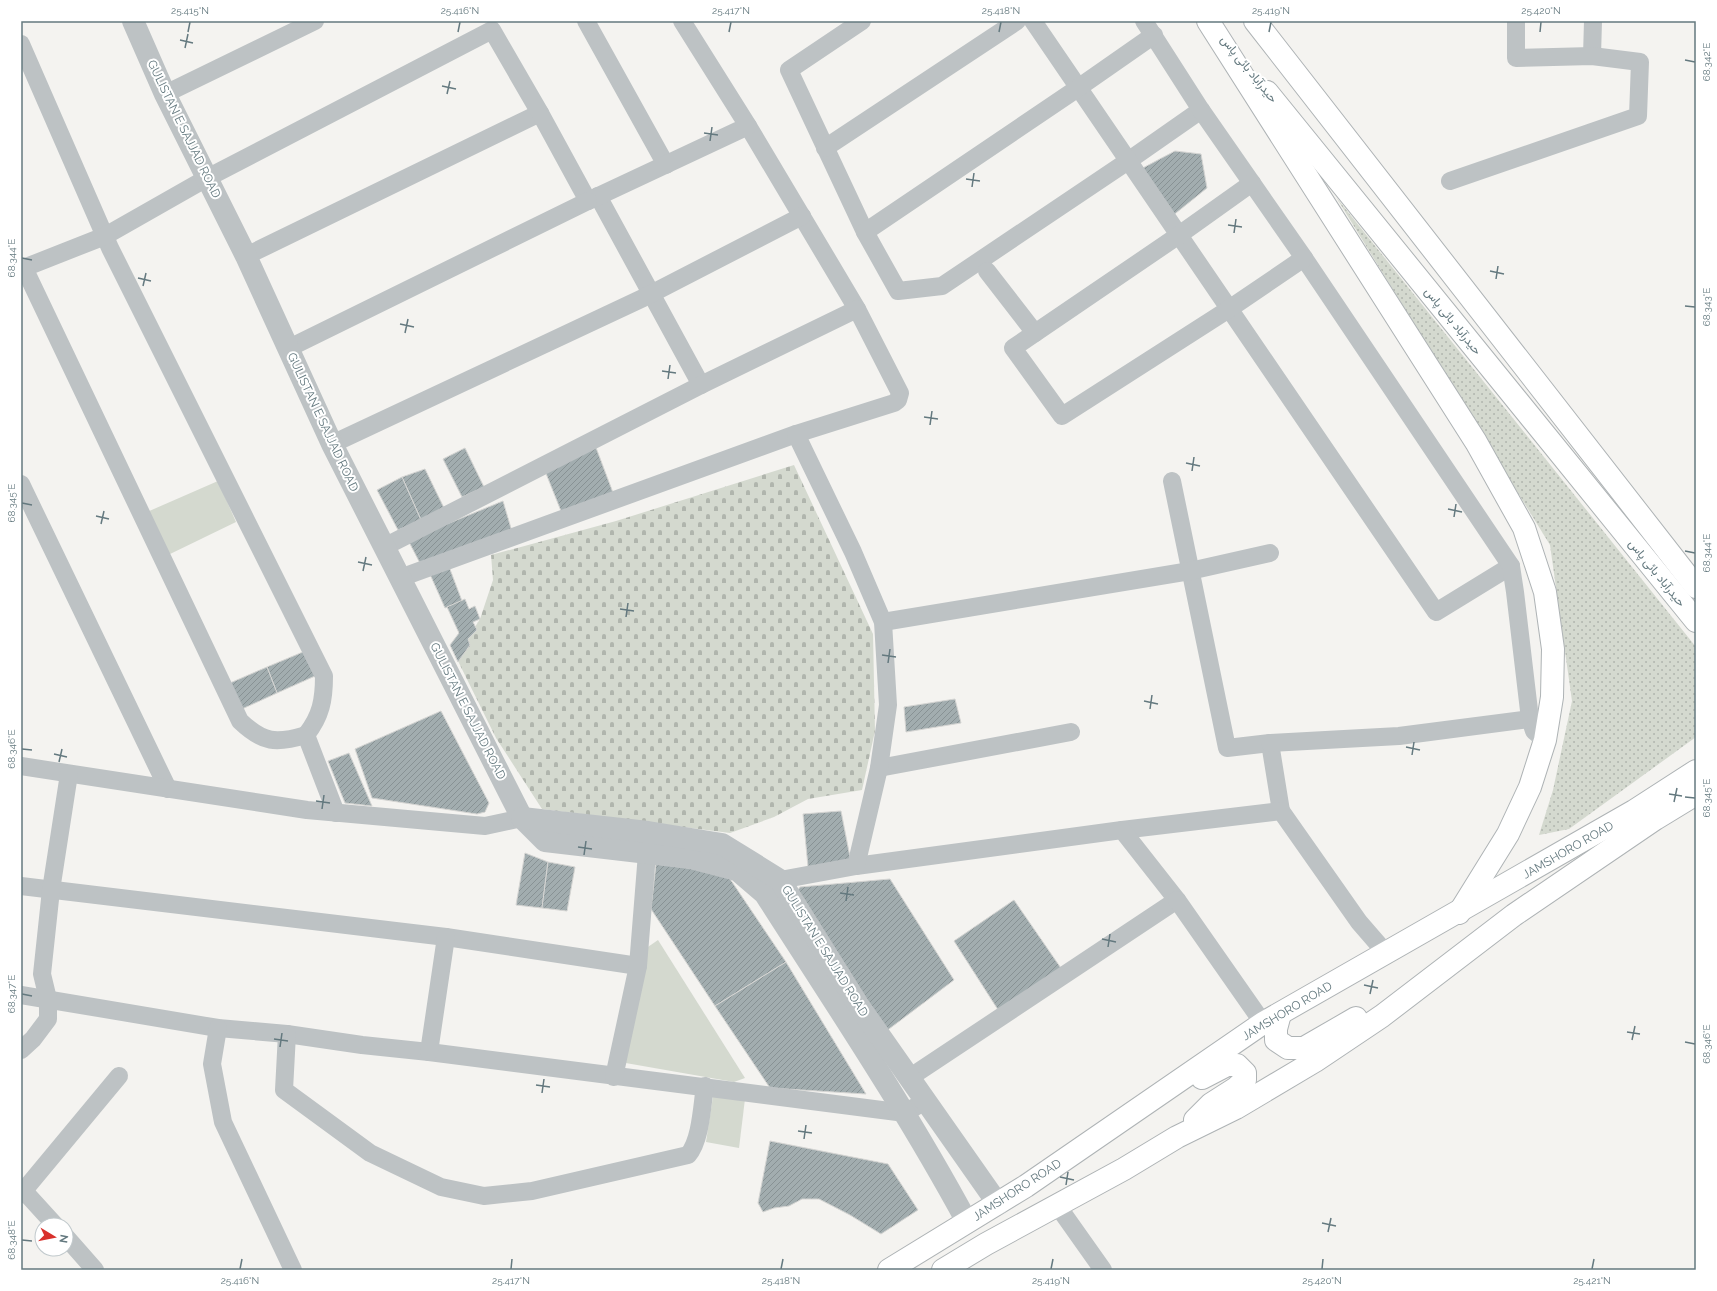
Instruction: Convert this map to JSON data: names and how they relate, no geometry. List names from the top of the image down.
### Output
{
  "streets": {
    "highway": ["حیدرآباد بائی پاس", "JAMSHORO ROAD"],
    "street": ["GULISTAN E SAJJAD ROAD"]
  },
  "crossings": [
    ["GULISTAN E SAJJAD ROAD", "JAMSHORO ROAD"]
  ],
  "north": "right",
  "coordinates": [
    "25.415°N",
    "25.416°N",
    "25.417°N",
    "25.418°N",
    "25.419°N",
    "25.420°N",
    "68.342°E",
    "68.344°E",
    "68.343°E",
    "68.345°E",
    "68.346°E",
    "68.347°E",
    "68.348°E",
    "25.421°N"
  ]
}
